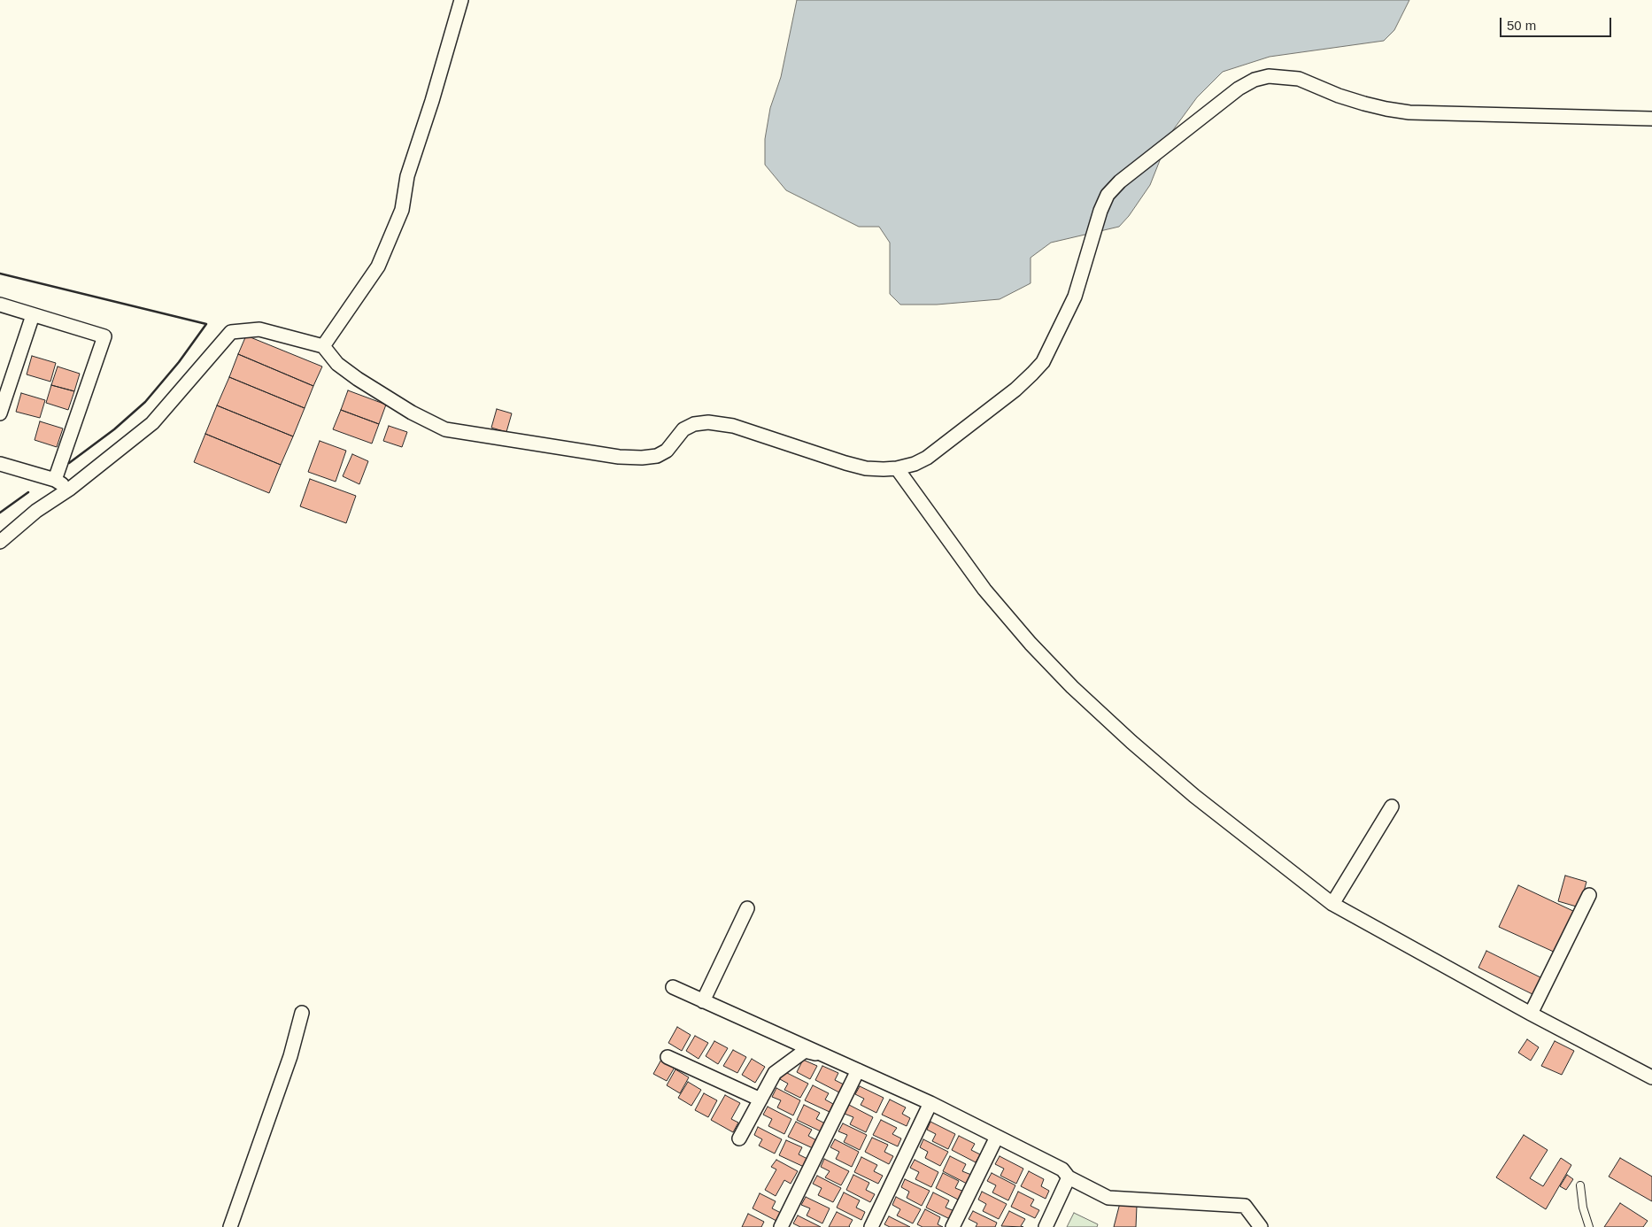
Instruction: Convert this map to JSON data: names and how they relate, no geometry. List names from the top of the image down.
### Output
{
  "scale_bar": "50 m"
}
